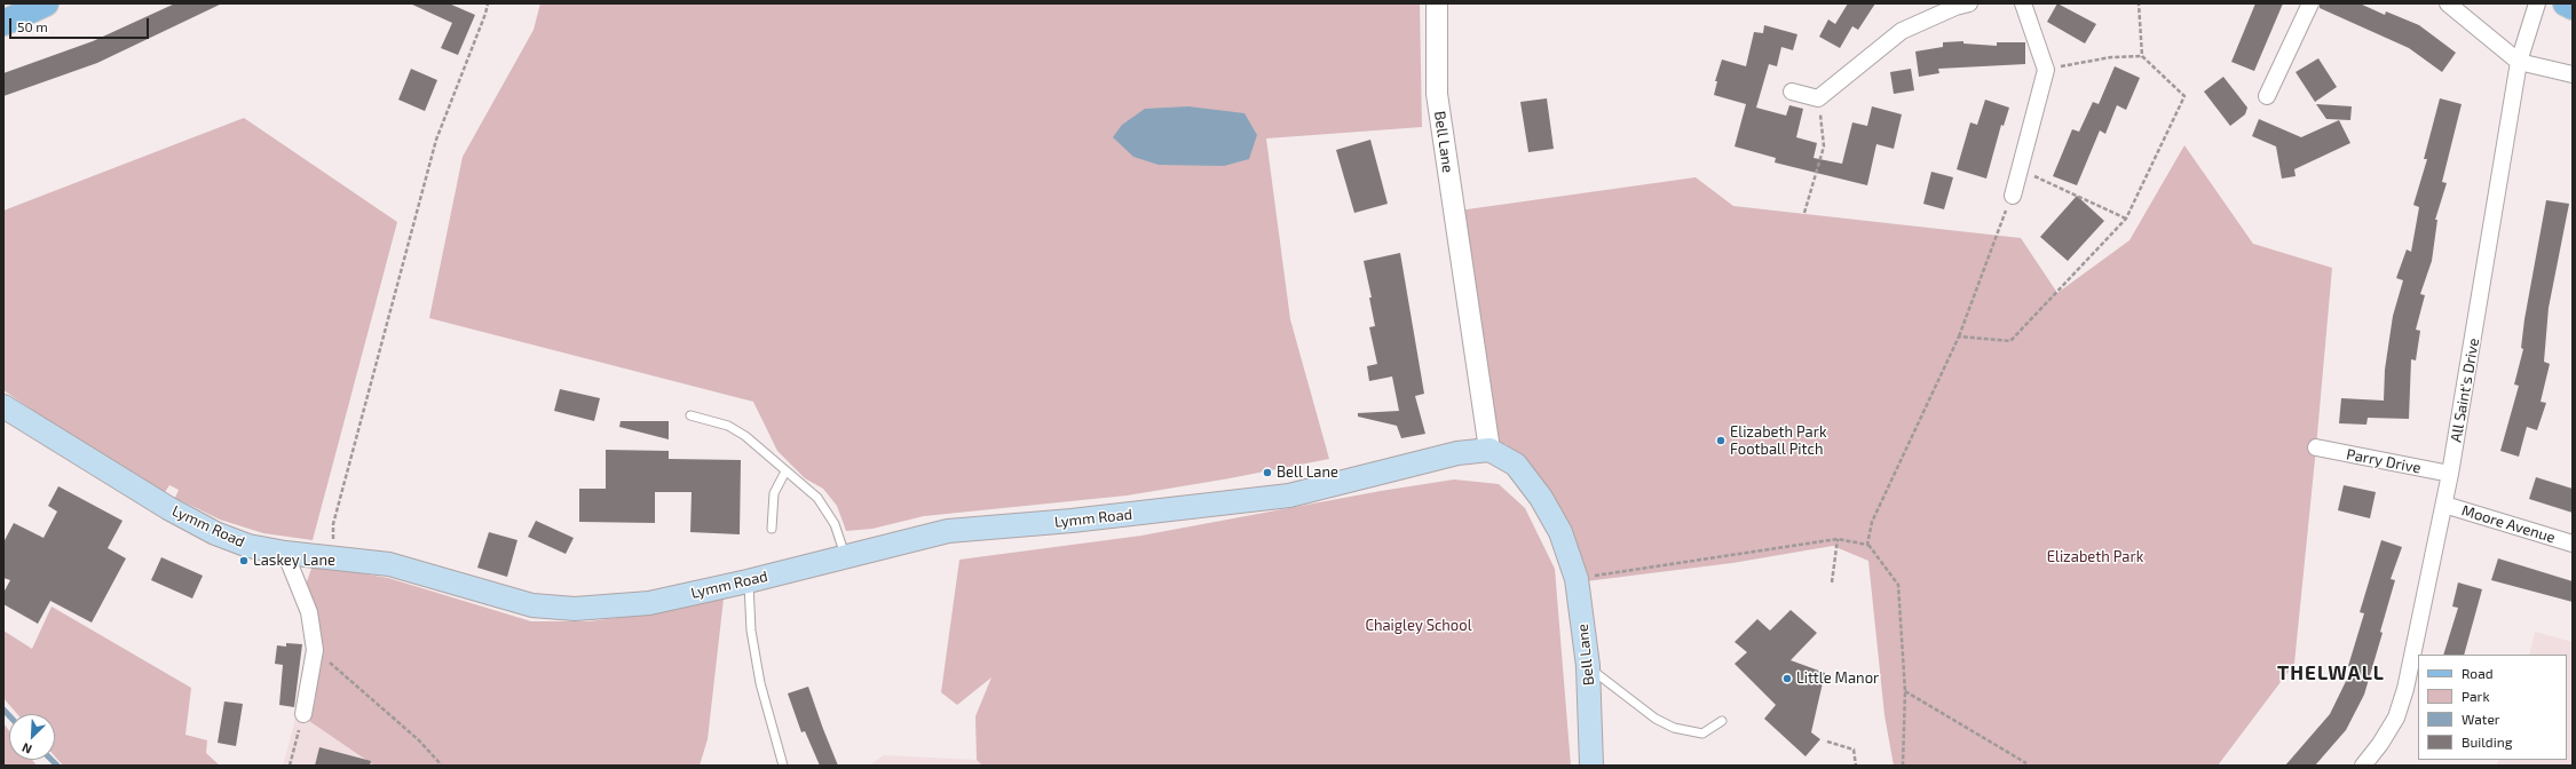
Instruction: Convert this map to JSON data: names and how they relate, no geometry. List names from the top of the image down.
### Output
{
  "streets": {
    "main road": ["Bell Lane", "Lymm Road"],
    "street": ["All Saint's Drive", "Parry Drive", "Moore Avenue"]
  },
  "crossings": [
    ["Bell Lane", "Lymm Road"],
    ["All Saint's Drive", "Parry Drive"],
    ["All Saint's Drive", "Moore Avenue"]
  ],
  "districts": ["THELWALL"],
  "parks": ["Elizabeth Park", "Chaigley School"],
  "places": [
    "Elizabeth Park Football Pitch",
    "Bell Lane",
    "Laskey Lane",
    "Little Manor"
  ],
  "legend": [
    "Road",
    "Park",
    "Water",
    "Building"
  ],
  "scale_bar": "50 m",
  "north": "bottom left"
}
